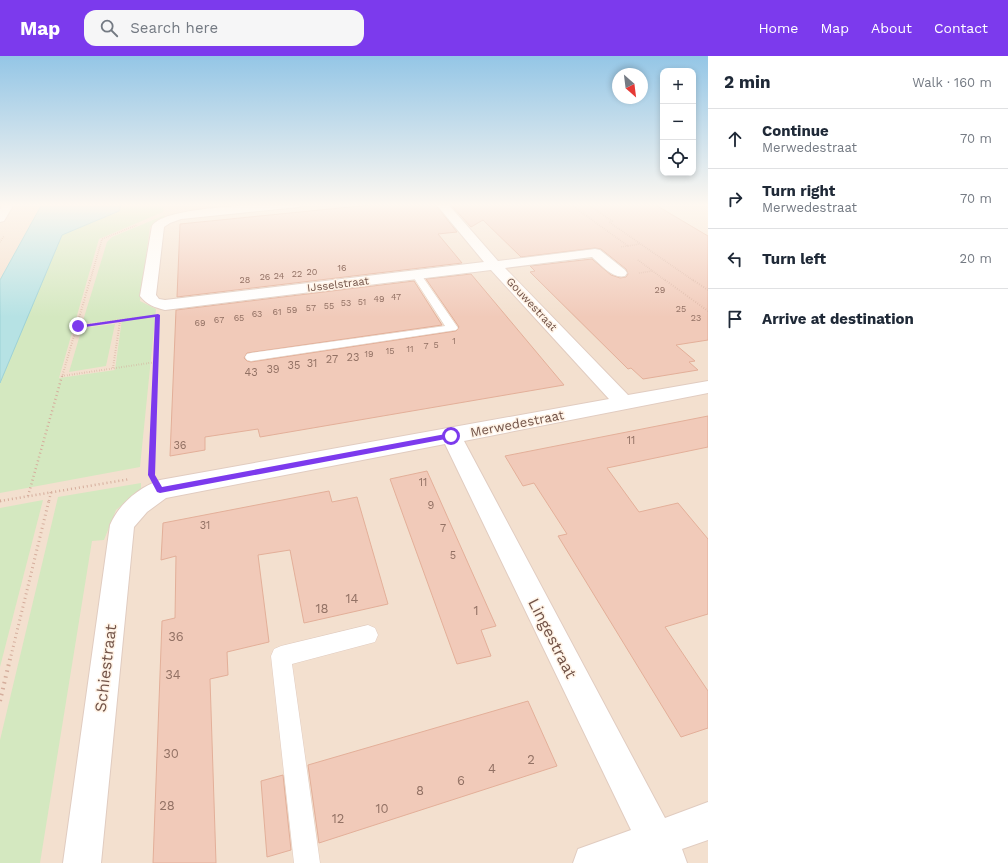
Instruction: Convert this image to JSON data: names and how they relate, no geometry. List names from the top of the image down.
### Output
{
  "streets": {
    "street": [
      "IJsselstraat",
      "Gouwestraat",
      "Merwedestraat",
      "Lingestraat",
      "Schiestraat"
    ]
  },
  "crossings": [
    ["IJsselstraat", "Gouwestraat"],
    ["Gouwestraat", "Merwedestraat"],
    ["Merwedestraat", "Lingestraat"],
    ["Merwedestraat", "Schiestraat"]
  ],
  "house_numbers": [
    "16",
    "20",
    "22",
    "24",
    "26",
    "28",
    "29",
    "47",
    "49",
    "51",
    "53",
    "55",
    "57",
    "25",
    "59",
    "61",
    "63",
    "65",
    "23",
    "67",
    "69",
    "1",
    "5",
    "7",
    "11",
    "15",
    "19",
    "23",
    "27",
    "31",
    "35",
    "39",
    "43",
    "11",
    "36",
    "11",
    "9",
    "31",
    "7",
    "5",
    "14",
    "18",
    "1",
    "36",
    "34",
    "30",
    "2",
    "4",
    "6",
    "8",
    "28",
    "10",
    "12"
  ],
  "north": "bottom right",
  "page": {
    "header": "Map",
    "search": "Search here",
    "nav": [
      "Home",
      "Map",
      "About",
      "Contact"
    ],
    "heading": ["2 min", "Walk · 160 m"],
    "map_buttons": ["+", "−"],
    "list": [
      ["Continue", "Merwedestraat", "70 m"],
      ["Turn right", "Merwedestraat", "70 m"],
      ["Turn left", "20 m"],
      "Arrive at destination"
    ]
  }
}
